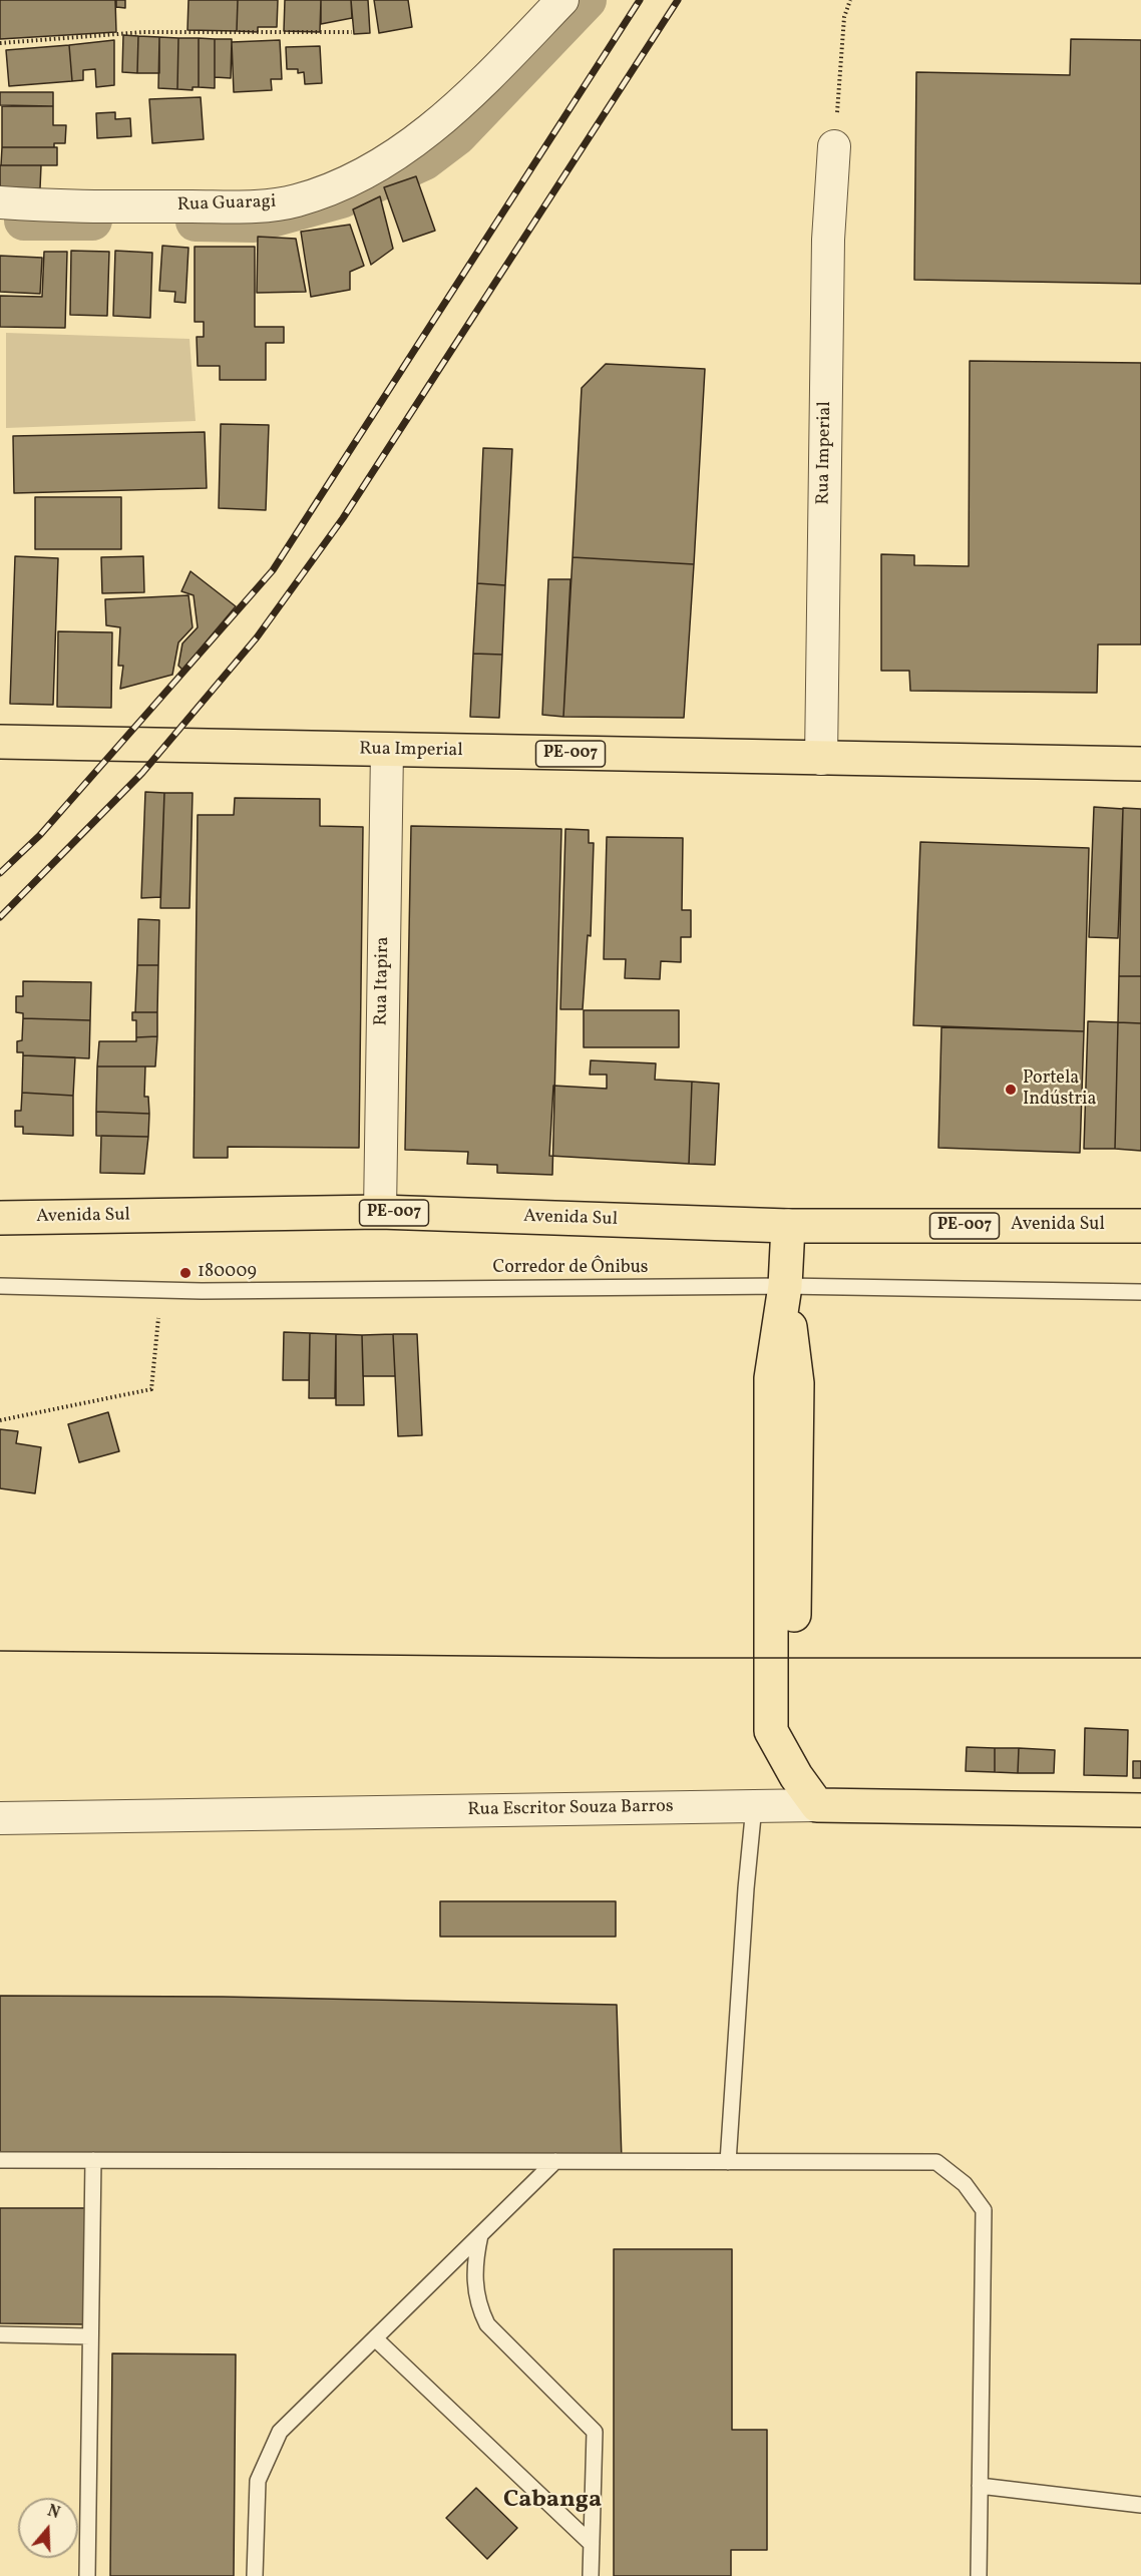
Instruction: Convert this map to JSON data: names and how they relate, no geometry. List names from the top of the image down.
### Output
{
  "streets": {
    "main road": [
      "Rua Imperial",
      "PE-007",
      "Avenida Sul",
      "Rua Escritor Souza Barros"
    ],
    "street": ["Rua Guaragi", "Rua Itapira"],
    "lane": ["Corredor de Ônibus"]
  },
  "crossings": [
    ["Rua Imperial", "Rua Itapira"],
    ["Rua Itapira", "Avenida Sul"]
  ],
  "districts": ["Cabanga"],
  "places": ["Portela Indústria", "180009"],
  "north": "top"
}
